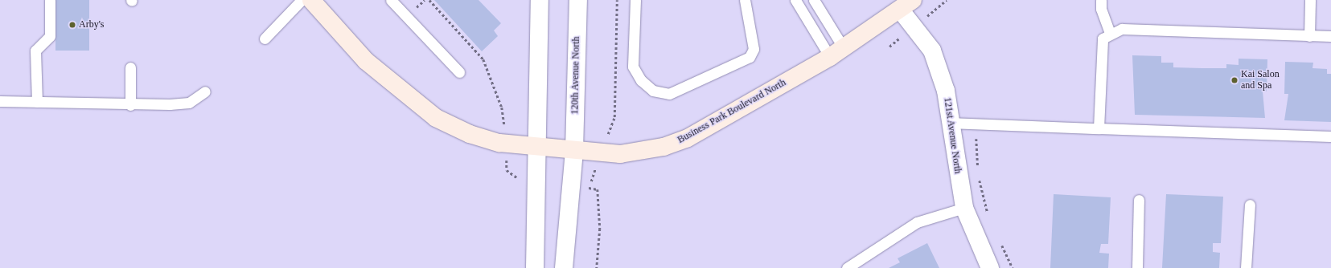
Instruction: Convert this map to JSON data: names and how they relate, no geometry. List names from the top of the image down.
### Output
{
  "streets": {
    "street": ["120th Avenue North", "Business Park Boulevard North", "121st Avenue North"]
  },
  "crossings": [
    ["120th Avenue North", "Business Park Boulevard North"],
    ["Business Park Boulevard North", "121st Avenue North"]
  ],
  "places": ["Arby's", "Kai Salon and Spa"]
}
